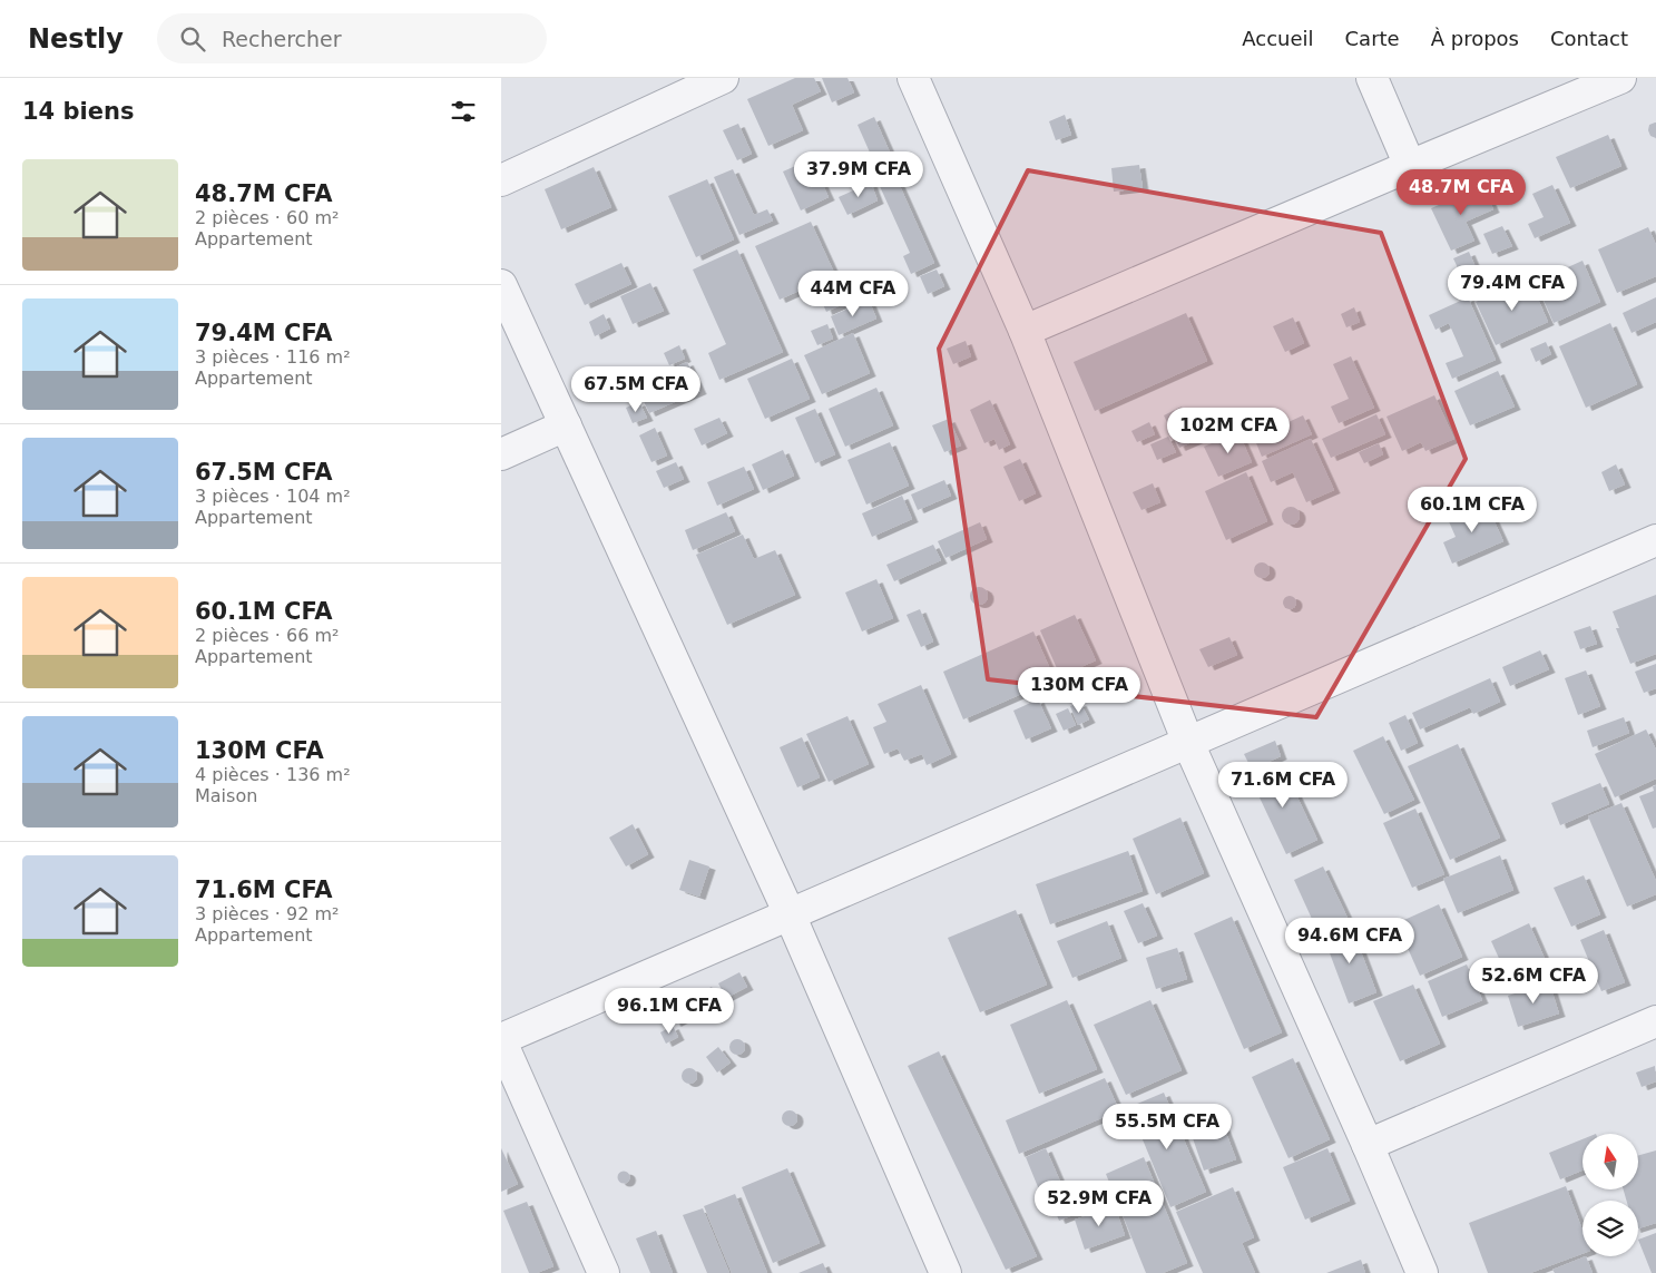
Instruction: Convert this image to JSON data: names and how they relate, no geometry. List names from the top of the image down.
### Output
{
  "north": "top",
  "page": {
    "header": "Nestly",
    "search": "Rechercher",
    "nav": [
      "Accueil",
      "Carte",
      "À propos",
      "Contact"
    ],
    "heading": "14 biens",
    "list": [
      {
        "name": "48.7M CFA",
        "note": "2 pièces · 60 m² · Appartement"
      },
      {
        "name": "79.4M CFA",
        "note": "3 pièces · 116 m² · Appartement"
      },
      {
        "name": "67.5M CFA",
        "note": "3 pièces · 104 m² · Appartement"
      },
      {
        "name": "60.1M CFA",
        "note": "2 pièces · 66 m² · Appartement"
      },
      {
        "name": "130M CFA",
        "note": "4 pièces · 136 m² · Maison"
      },
      {
        "name": "71.6M CFA",
        "note": "3 pièces · 92 m² · Appartement"
      }
    ],
    "price": [
      "37.9M CFA",
      "48.7M CFA",
      "79.4M CFA",
      "44M CFA",
      "67.5M CFA",
      "102M CFA",
      "60.1M CFA",
      "130M CFA",
      "71.6M CFA",
      "94.6M CFA",
      "52.6M CFA",
      "96.1M CFA",
      "55.5M CFA",
      "52.9M CFA"
    ]
  }
}
